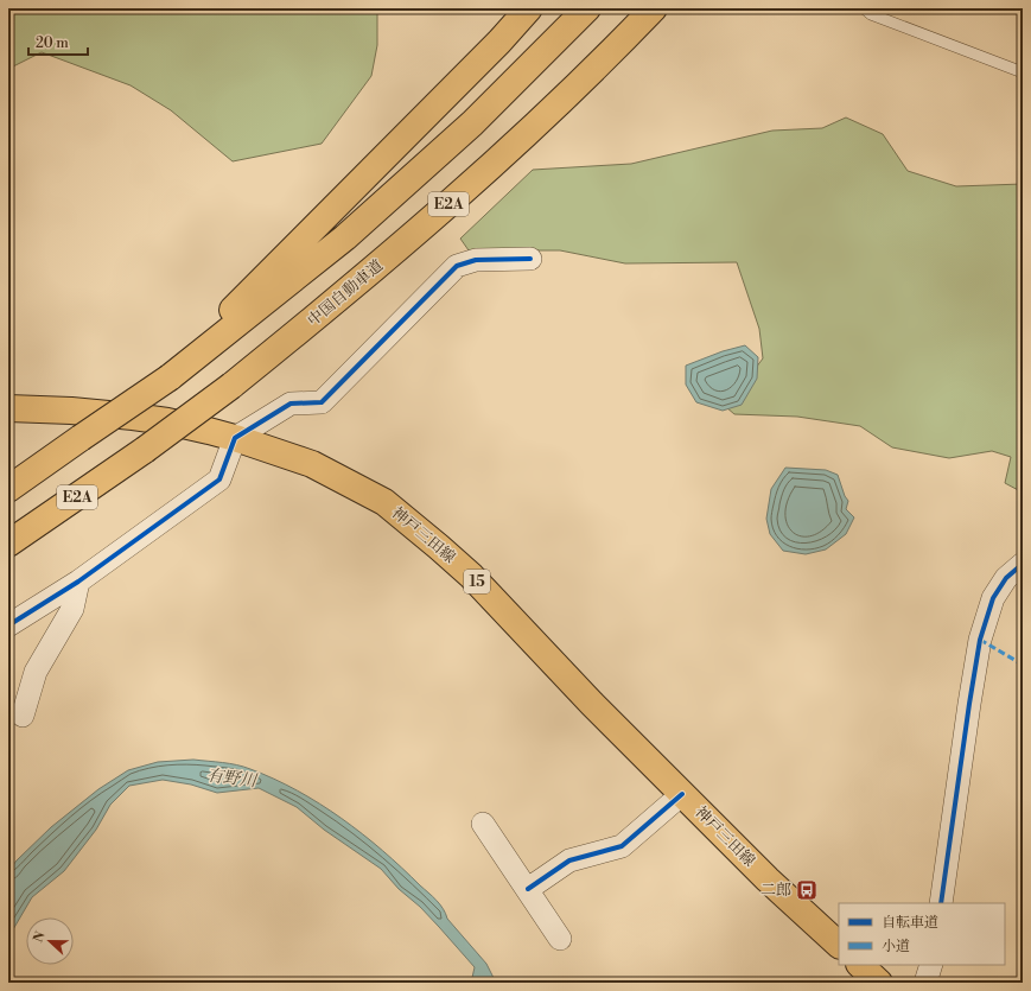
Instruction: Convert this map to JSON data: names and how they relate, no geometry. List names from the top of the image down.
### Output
{
  "streets": {
    "main road": [
      "E2A",
      "中国自動車道",
      "神戸三田線",
      "15"
    ]
  },
  "water": ["有野川"],
  "places": {
    "bus stop": ["二郎"]
  },
  "legend": ["自転車道", "小道"],
  "scale_bar": "20 m",
  "north": "left"
}
